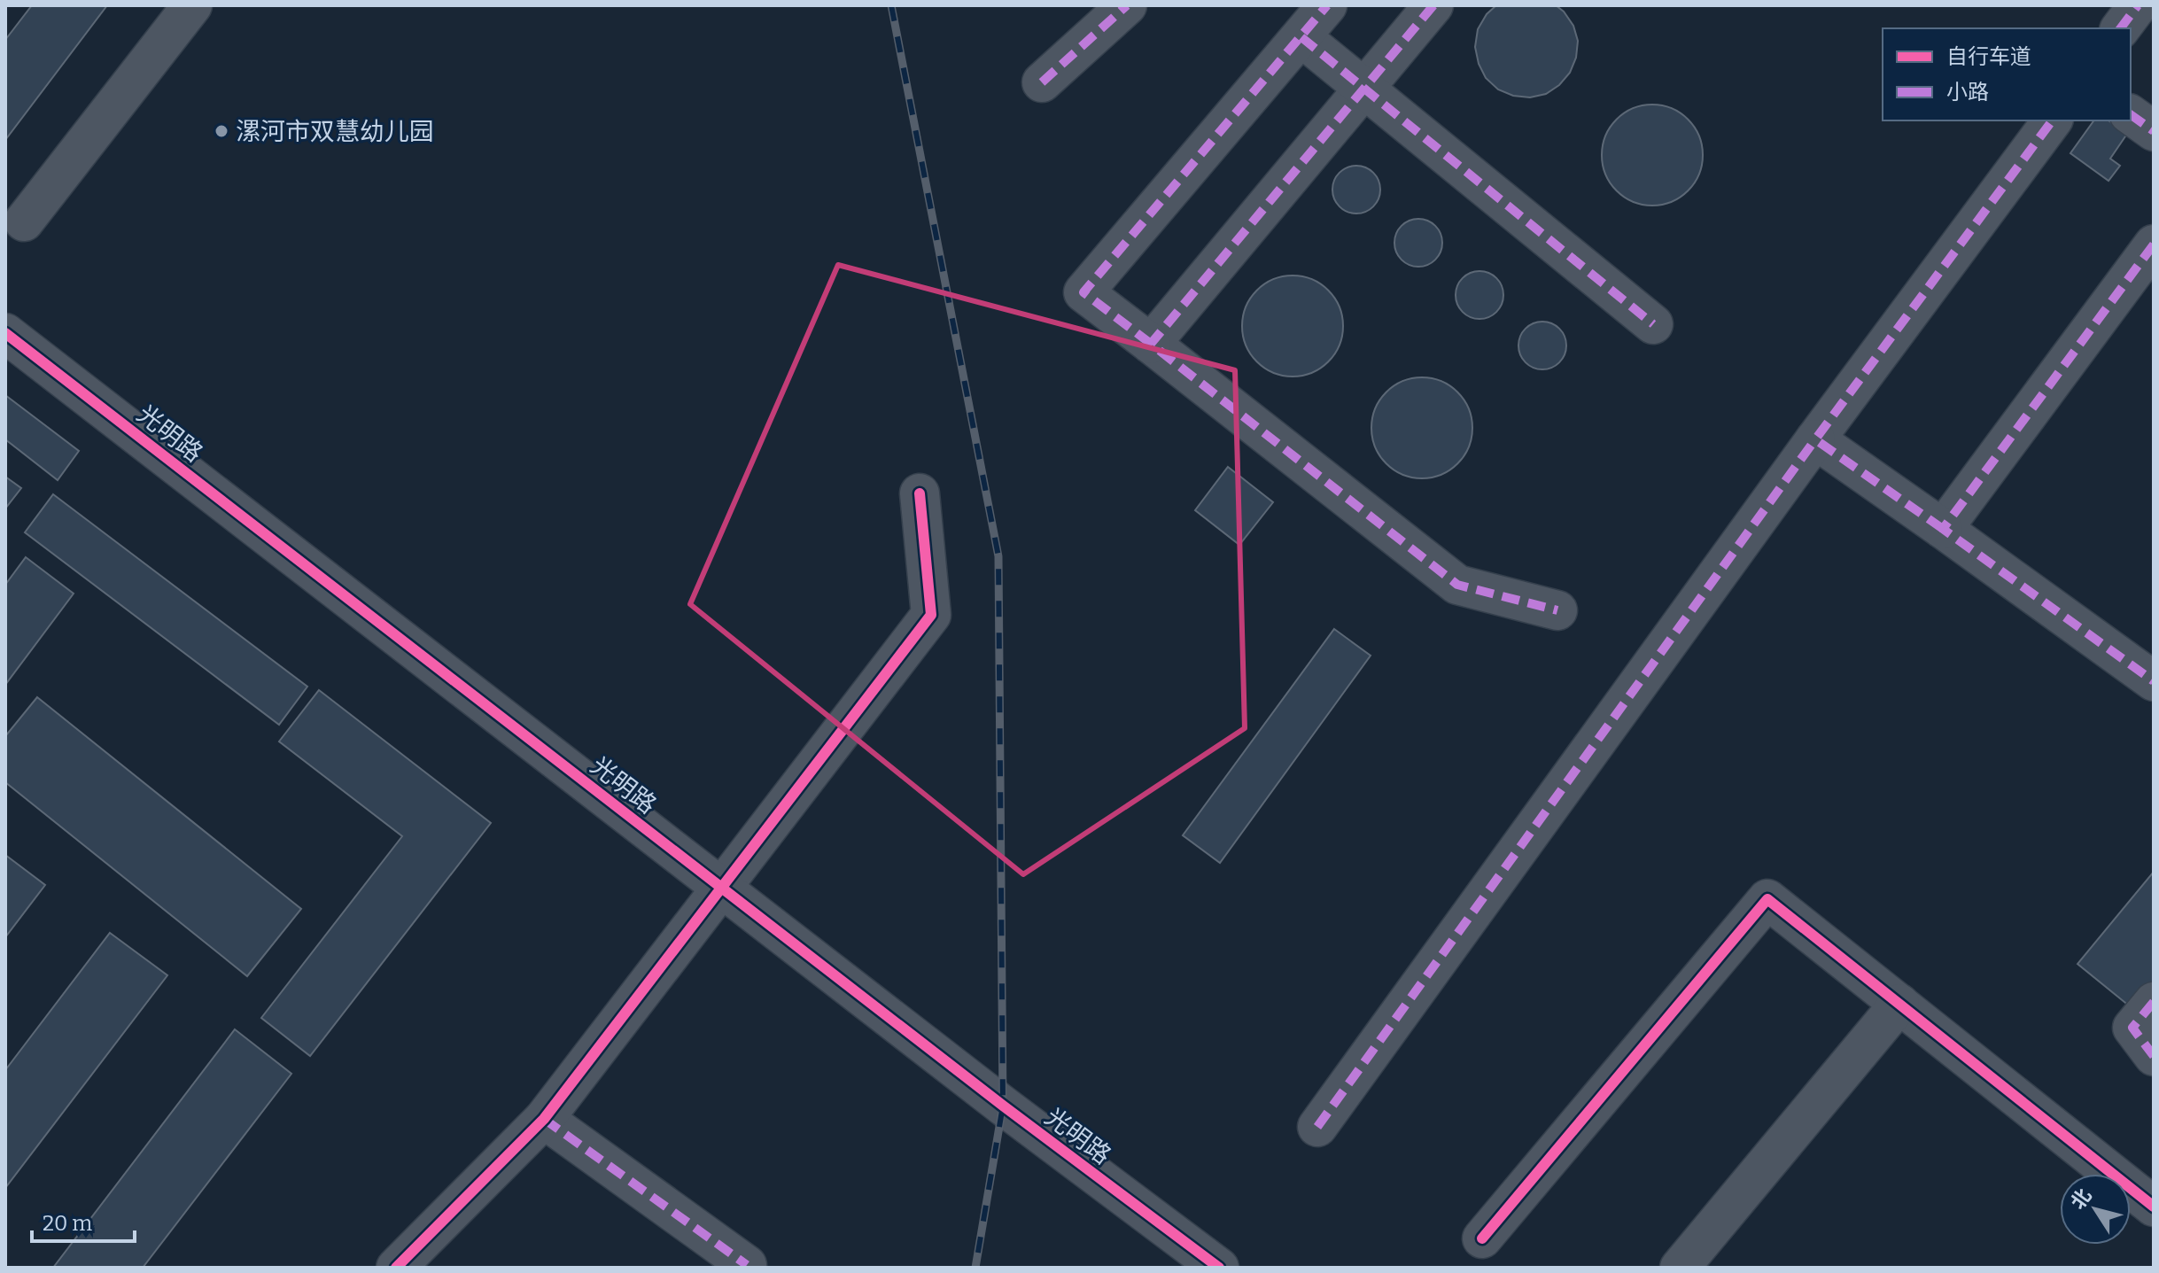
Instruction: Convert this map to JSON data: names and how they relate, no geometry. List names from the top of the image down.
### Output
{
  "streets": {
    "street": ["光明路"]
  },
  "places": ["漯河市双慧幼儿园"],
  "legend": ["自行车道", "小路"],
  "scale_bar": "20 m",
  "north": "top left"
}
